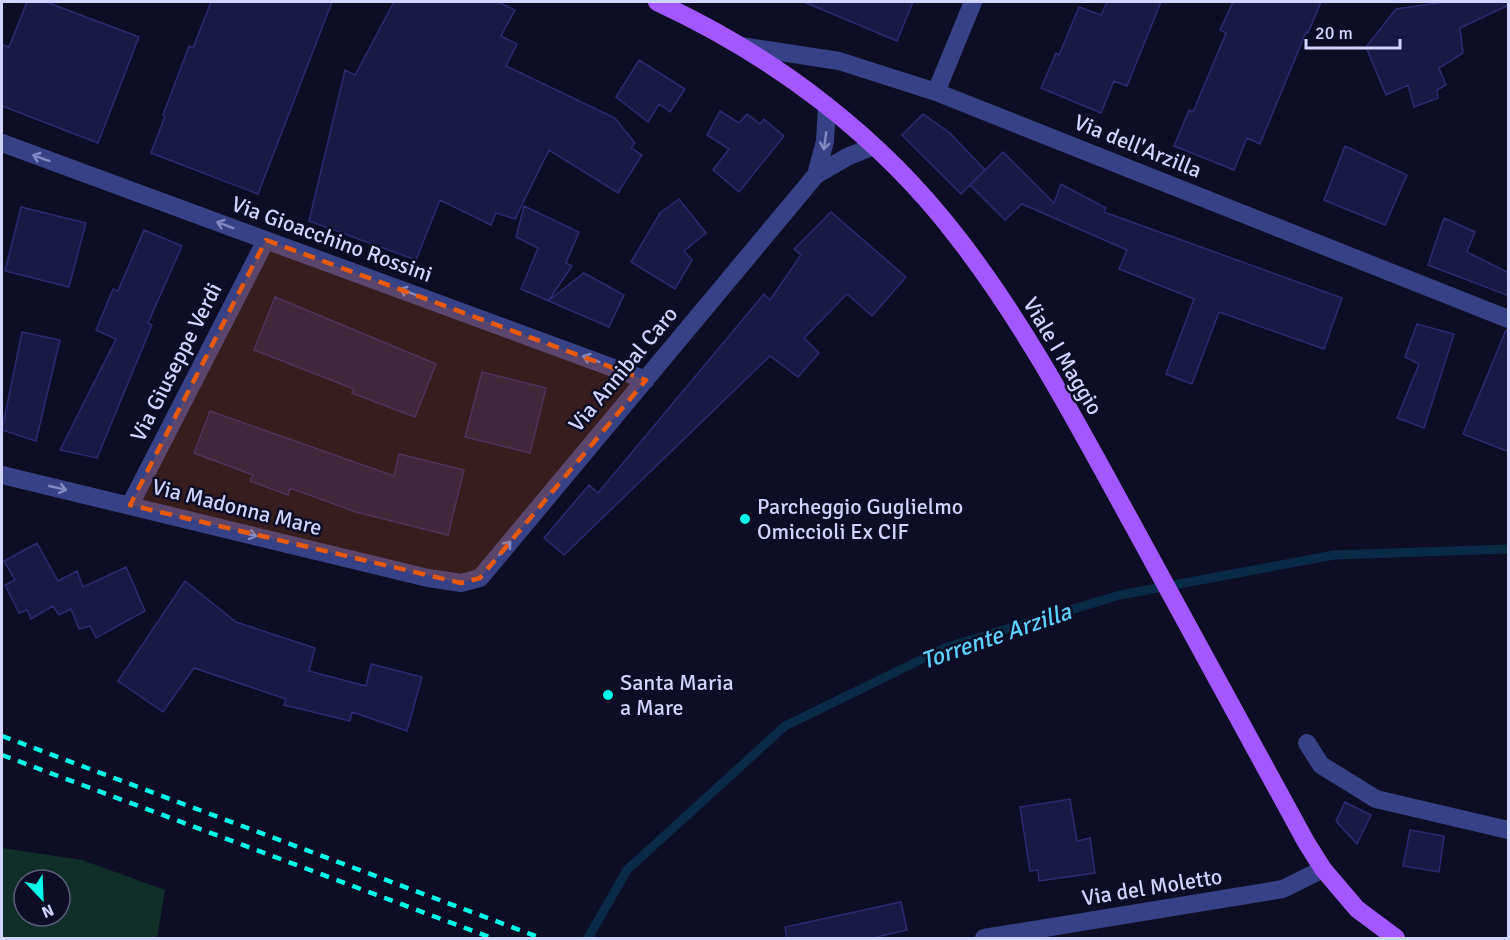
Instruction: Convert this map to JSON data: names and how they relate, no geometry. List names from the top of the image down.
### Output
{
  "streets": {
    "main road": ["Viale I Maggio"],
    "street": [
      "Via dell'Arzilla",
      "Via Gioacchino Rossini",
      "Via Giuseppe Verdi",
      "Via Annibal Caro",
      "Via Madonna Mare",
      "Via del Moletto"
    ]
  },
  "crossings": [
    ["Via dell'Arzilla", "Viale I Maggio"],
    ["Via Gioacchino Rossini", "Via Giuseppe Verdi"],
    ["Via Gioacchino Rossini", "Via Annibal Caro"],
    ["Viale I Maggio", "Via Annibal Caro"],
    ["Viale I Maggio", "Via del Moletto"],
    ["Via Giuseppe Verdi", "Via Madonna Mare"],
    ["Via Annibal Caro", "Via Madonna Mare"]
  ],
  "one_way": ["Via Gioacchino Rossini", "Via Madonna Mare"],
  "water": ["Torrente Arzilla"],
  "places": ["Parcheggio Guglielmo Omiccioli Ex CIF", "Santa Maria a Mare"],
  "scale_bar": "20 m",
  "north": "bottom right"
}
